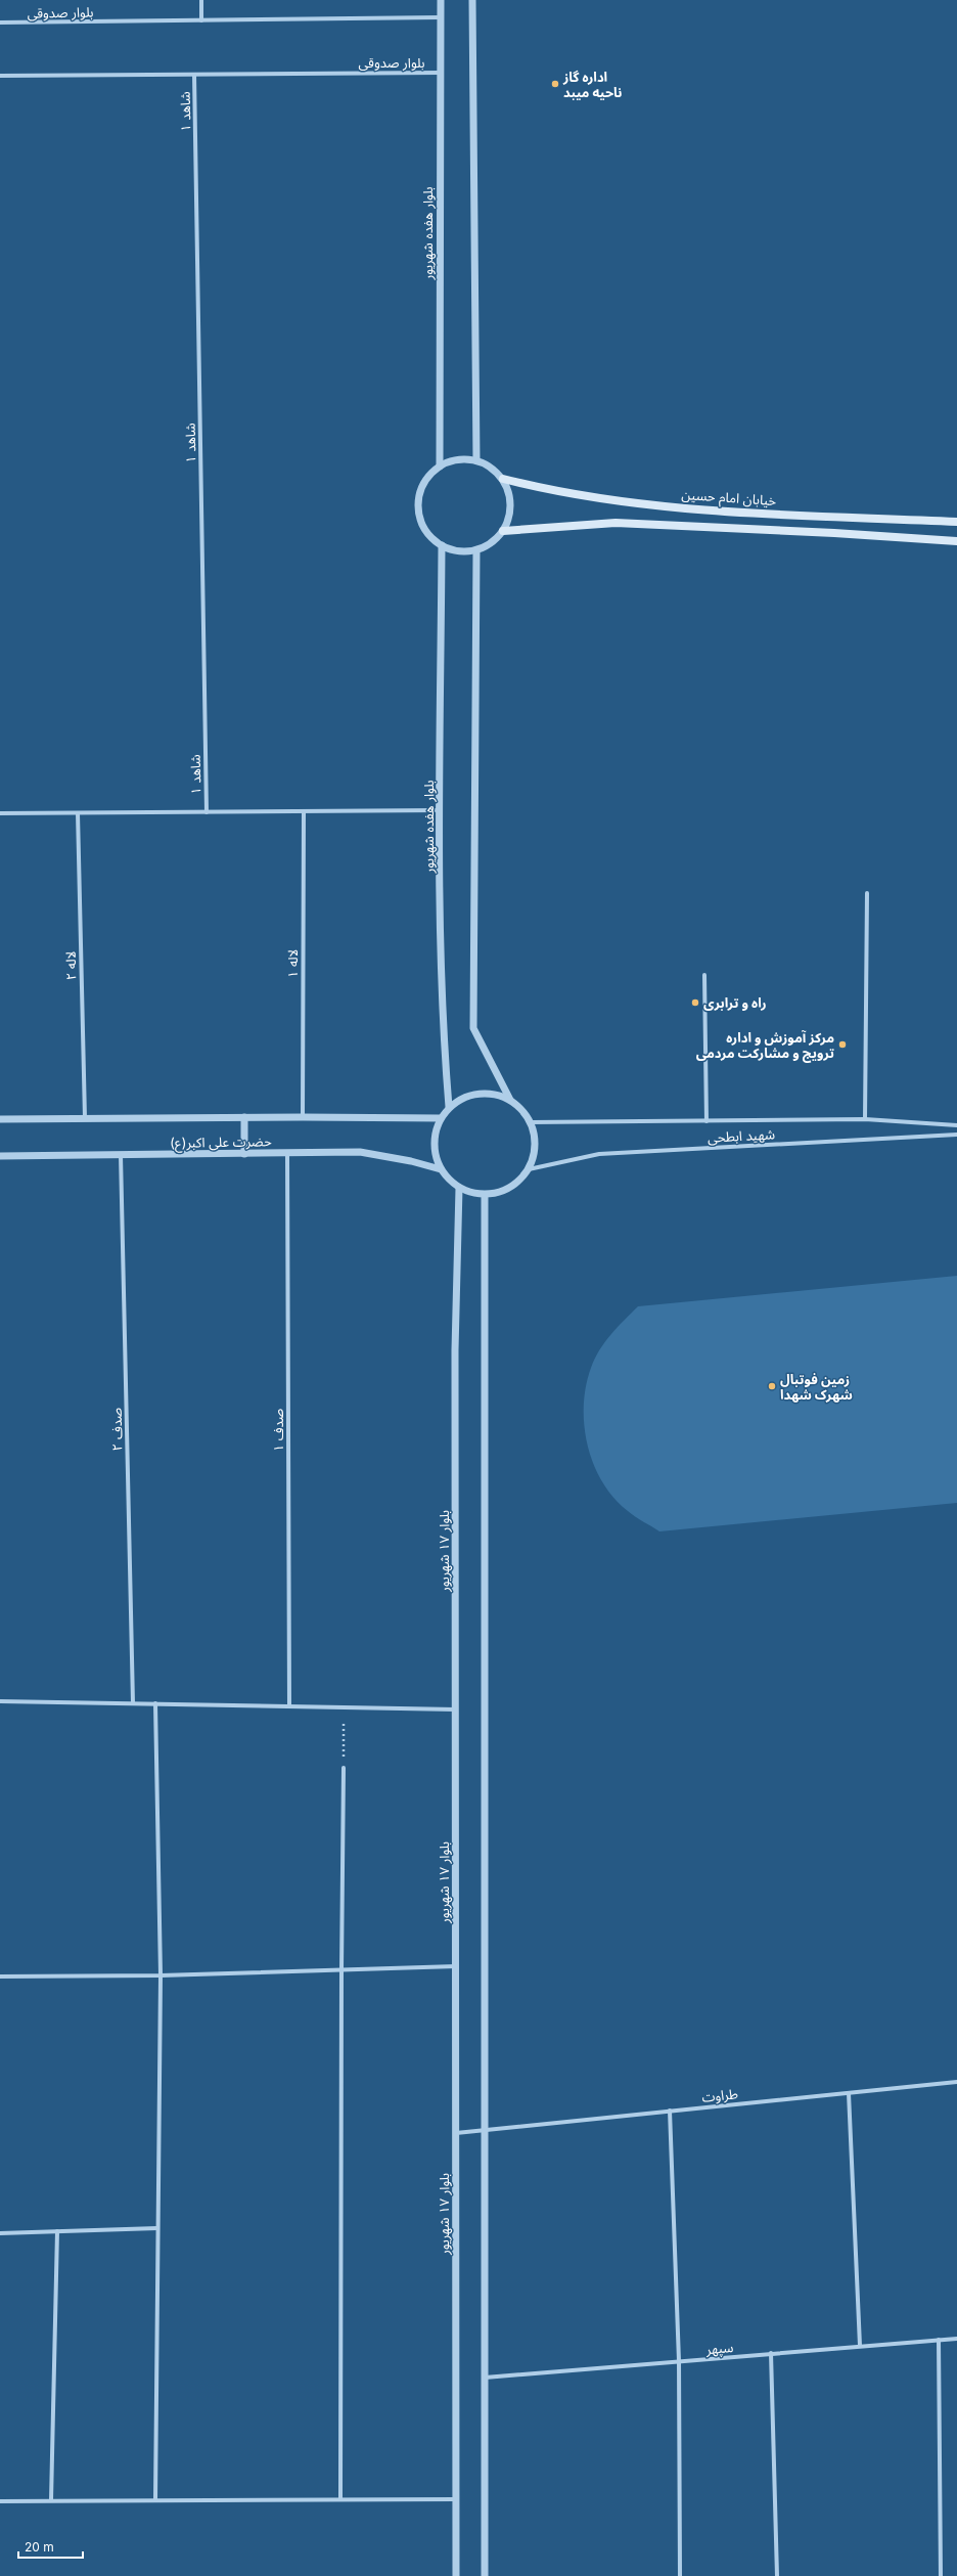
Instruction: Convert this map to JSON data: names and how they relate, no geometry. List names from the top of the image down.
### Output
{
  "streets": {
    "main road": ["خیابان امام حسین"],
    "street": [
      "بلوار صدوقی",
      "شاهد ۱",
      "بلوار هفده شهریور",
      "لاله ۱",
      "لاله ۲",
      "شهید ابطحی",
      "حضرت علی اکبر(ع)",
      "صدف ۲",
      "صدف ۱",
      "بلوار ۱۷ شهریور",
      "طراوت",
      "سپهر"
    ]
  },
  "crossings": [
    ["بلوار صدوقی", "شاهد ۱"],
    ["بلوار صدوقی", "بلوار هفده شهریور"],
    ["بلوار هفده شهریور", "خیابان امام حسین"],
    ["بلوار هفده شهریور", "شهید ابطحی"],
    ["بلوار هفده شهریور", "حضرت علی اکبر(ع)"],
    ["بلوار هفده شهریور", "بلوار ۱۷ شهریور"],
    ["لاله ۱", "حضرت علی اکبر(ع)"],
    ["لاله ۲", "حضرت علی اکبر(ع)"],
    ["شهید ابطحی", "حضرت علی اکبر(ع)"],
    ["شهید ابطحی", "بلوار ۱۷ شهریور"],
    ["حضرت علی اکبر(ع)", "صدف ۲"],
    ["حضرت علی اکبر(ع)", "صدف ۱"],
    ["حضرت علی اکبر(ع)", "بلوار ۱۷ شهریور"],
    ["بلوار ۱۷ شهریور", "طراوت"]
  ],
  "places": [
    "اداره گاز ناحیه میبد",
    "راه و ترابری",
    "مرکز آموزش و اداره ترویج و مشارکت مردمی",
    "زمین فوتبال شهرک شهدا"
  ],
  "scale_bar": "20 m"
}
